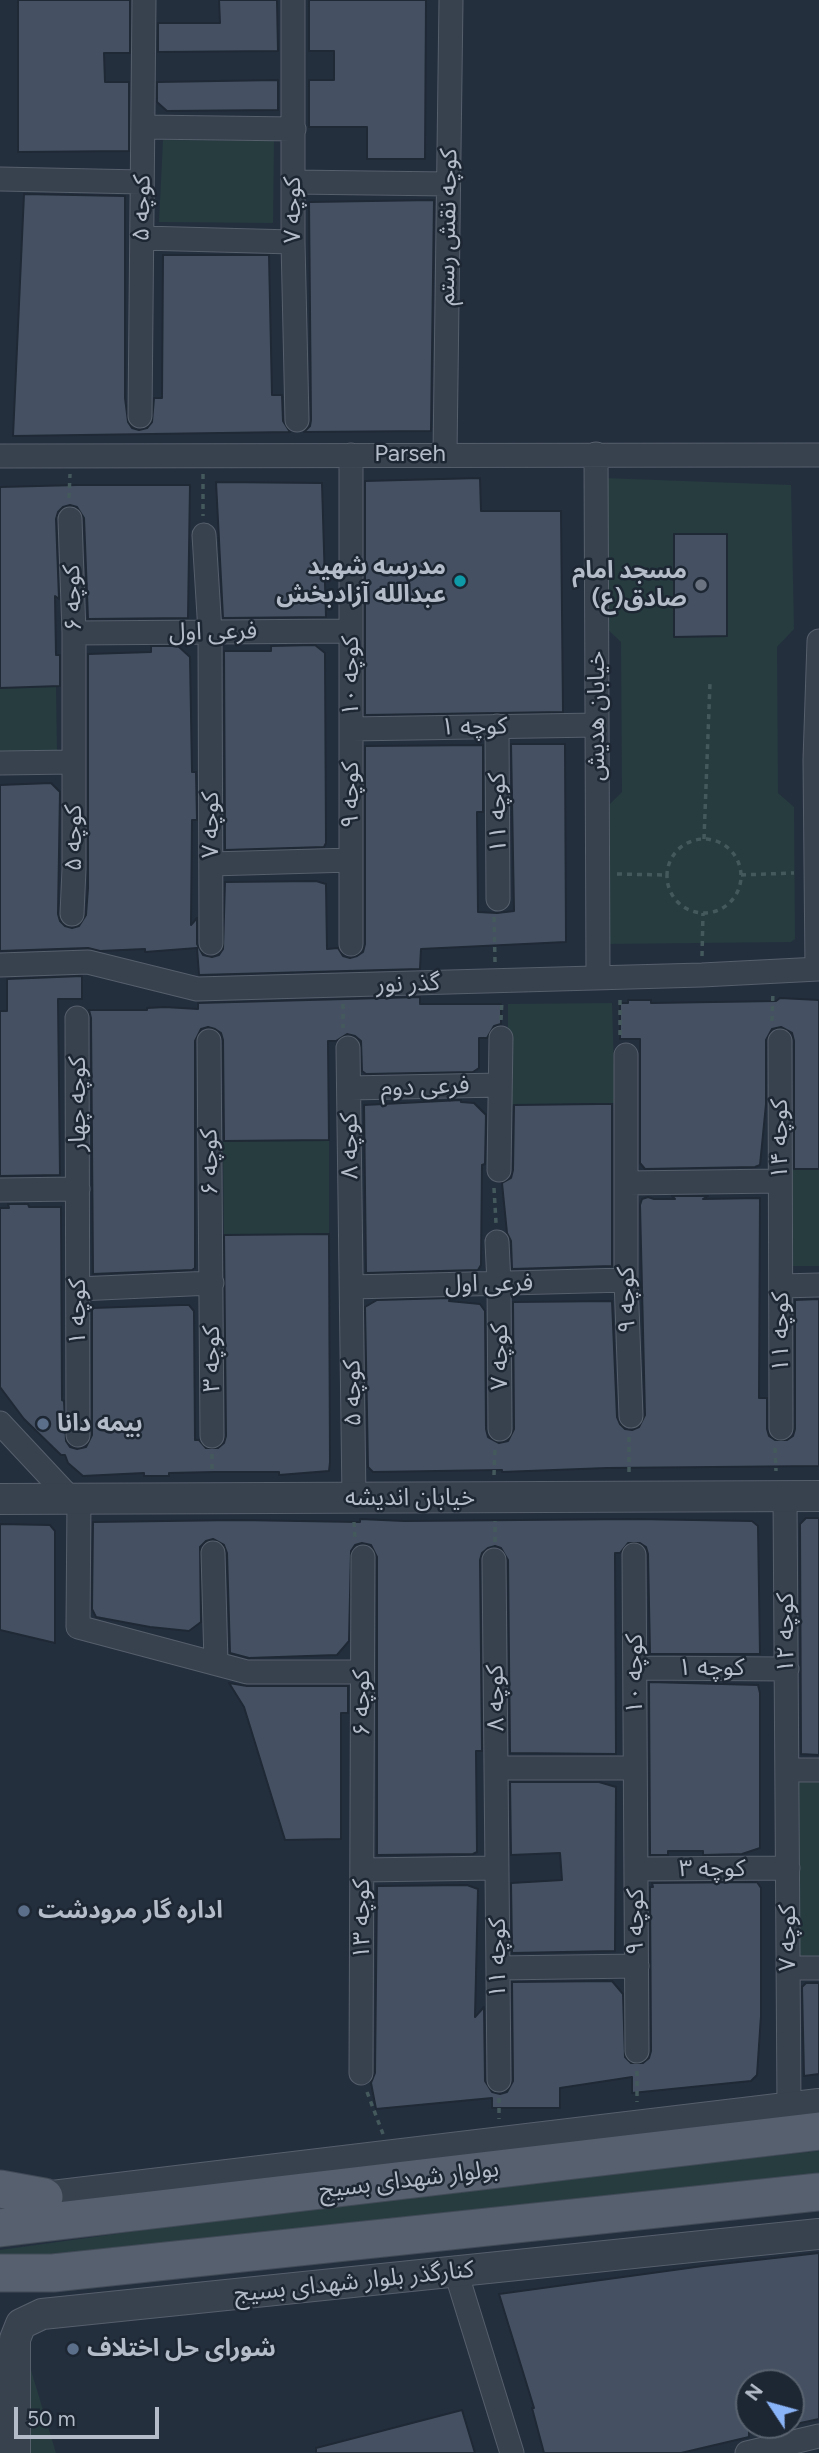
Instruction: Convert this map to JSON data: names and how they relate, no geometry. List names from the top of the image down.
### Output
{
  "streets": {
    "main road": ["بولوار شهدای بسیج"],
    "street": [
      "کوچه ۵",
      "کوچه ۷",
      "کوچه نقش رستم",
      "Parseh",
      "کوچه ۶",
      "فرعی اول",
      "کوچه ۱۰",
      "خیابان هدیش",
      "کوچه ۱",
      "کوچه ۹",
      "کوچه ۱۱",
      "گذر نور",
      "فرعی دوم",
      "کوچه چهار",
      "کوچه ۱۴",
      "کوچه ۸",
      "کوچه ۳",
      "خیابان اندیشه",
      "کوچه ۱۲",
      "کوچه ۱۳",
      "کنارگذر بلوار شهدای بسیج"
    ]
  },
  "crossings": [
    ["کوچه ۵", "کوچه ۶"],
    ["کوچه ۵", "فرعی اول"],
    ["کوچه ۵", "کوچه ۸"],
    ["کوچه ۵", "خیابان اندیشه"],
    ["کوچه ۷", "فرعی اول"],
    ["کوچه ۷", "کوچه ۳"],
    ["کوچه ۷", "کوچه ۱۲"],
    ["کوچه نقش رستم", "Parseh"],
    ["Parseh", "کوچه ۱۰"],
    ["Parseh", "خیابان هدیش"],
    ["کوچه ۶", "فرعی اول"],
    ["کوچه ۶", "کوچه ۳"],
    ["کوچه ۶", "کوچه ۱۳"],
    ["فرعی اول", "کوچه ۱۰"],
    ["فرعی اول", "کوچه ۹"],
    ["فرعی اول", "کوچه ۸"],
    ["کوچه ۱۰", "کوچه ۱"],
    ["کوچه ۱۰", "کوچه ۹"],
    ["خیابان هدیش", "کوچه ۱"],
    ["خیابان هدیش", "گذر نور"],
    ["کوچه ۱", "کوچه ۹"],
    ["کوچه ۱", "کوچه ۱۱"],
    ["کوچه ۱", "کوچه چهار"],
    ["کوچه ۱", "کوچه ۱۲"],
    ["کوچه ۹", "کوچه ۳"],
    ["کوچه ۱۱", "کوچه ۱۴"],
    ["کوچه ۱۱", "کوچه ۸"],
    ["فرعی دوم", "کوچه ۸"],
    ["خیابان اندیشه", "کوچه ۱۲"]
  ],
  "places": [
    "مدرسه شهید عبدالله آزادبخش",
    "مسجد امام صادق(ع)",
    "بیمه دانا",
    "اداره گار مرودشت",
    "شورای حل اختلاف"
  ],
  "scale_bar": "50 m",
  "north": "top left"
}
